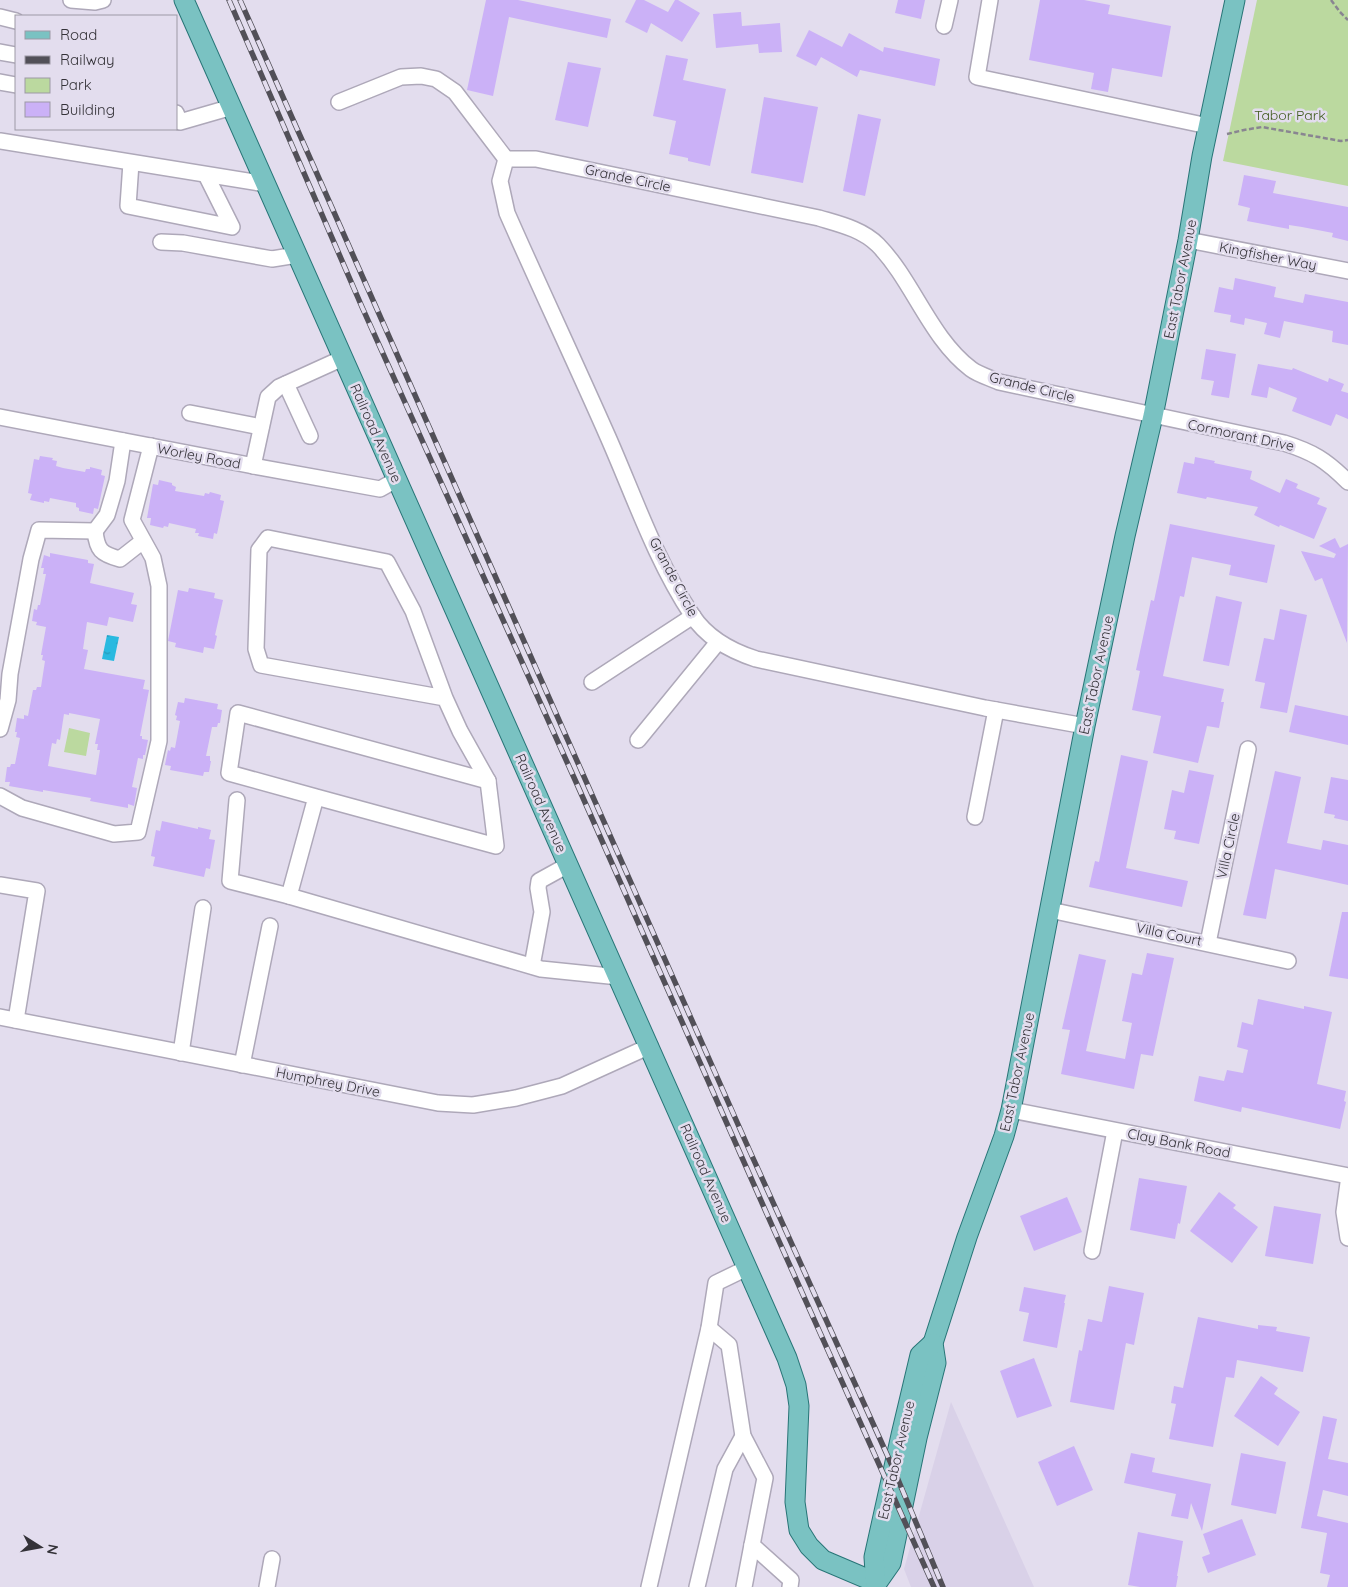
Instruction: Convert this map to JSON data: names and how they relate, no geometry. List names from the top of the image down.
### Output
{
  "streets": {
    "main road": ["East Tabor Avenue", "Railroad Avenue"],
    "street": [
      "Grande Circle",
      "Kingfisher Way",
      "Cormorant Drive",
      "Worley Road",
      "Villa Circle",
      "Villa Court",
      "Humphrey Drive",
      "Clay Bank Road"
    ]
  },
  "crossings": [
    ["Grande Circle", "East Tabor Avenue"],
    ["Grande Circle", "Cormorant Drive"],
    ["Kingfisher Way", "East Tabor Avenue"],
    ["East Tabor Avenue", "Railroad Avenue"],
    ["East Tabor Avenue", "Cormorant Drive"],
    ["East Tabor Avenue", "Villa Court"],
    ["East Tabor Avenue", "Clay Bank Road"],
    ["Railroad Avenue", "Worley Road"],
    ["Railroad Avenue", "Humphrey Drive"],
    ["Villa Circle", "Villa Court"]
  ],
  "parks": ["Tabor Park"],
  "legend": [
    "Road",
    "Railway",
    "Park",
    "Building"
  ],
  "north": "right"
}
